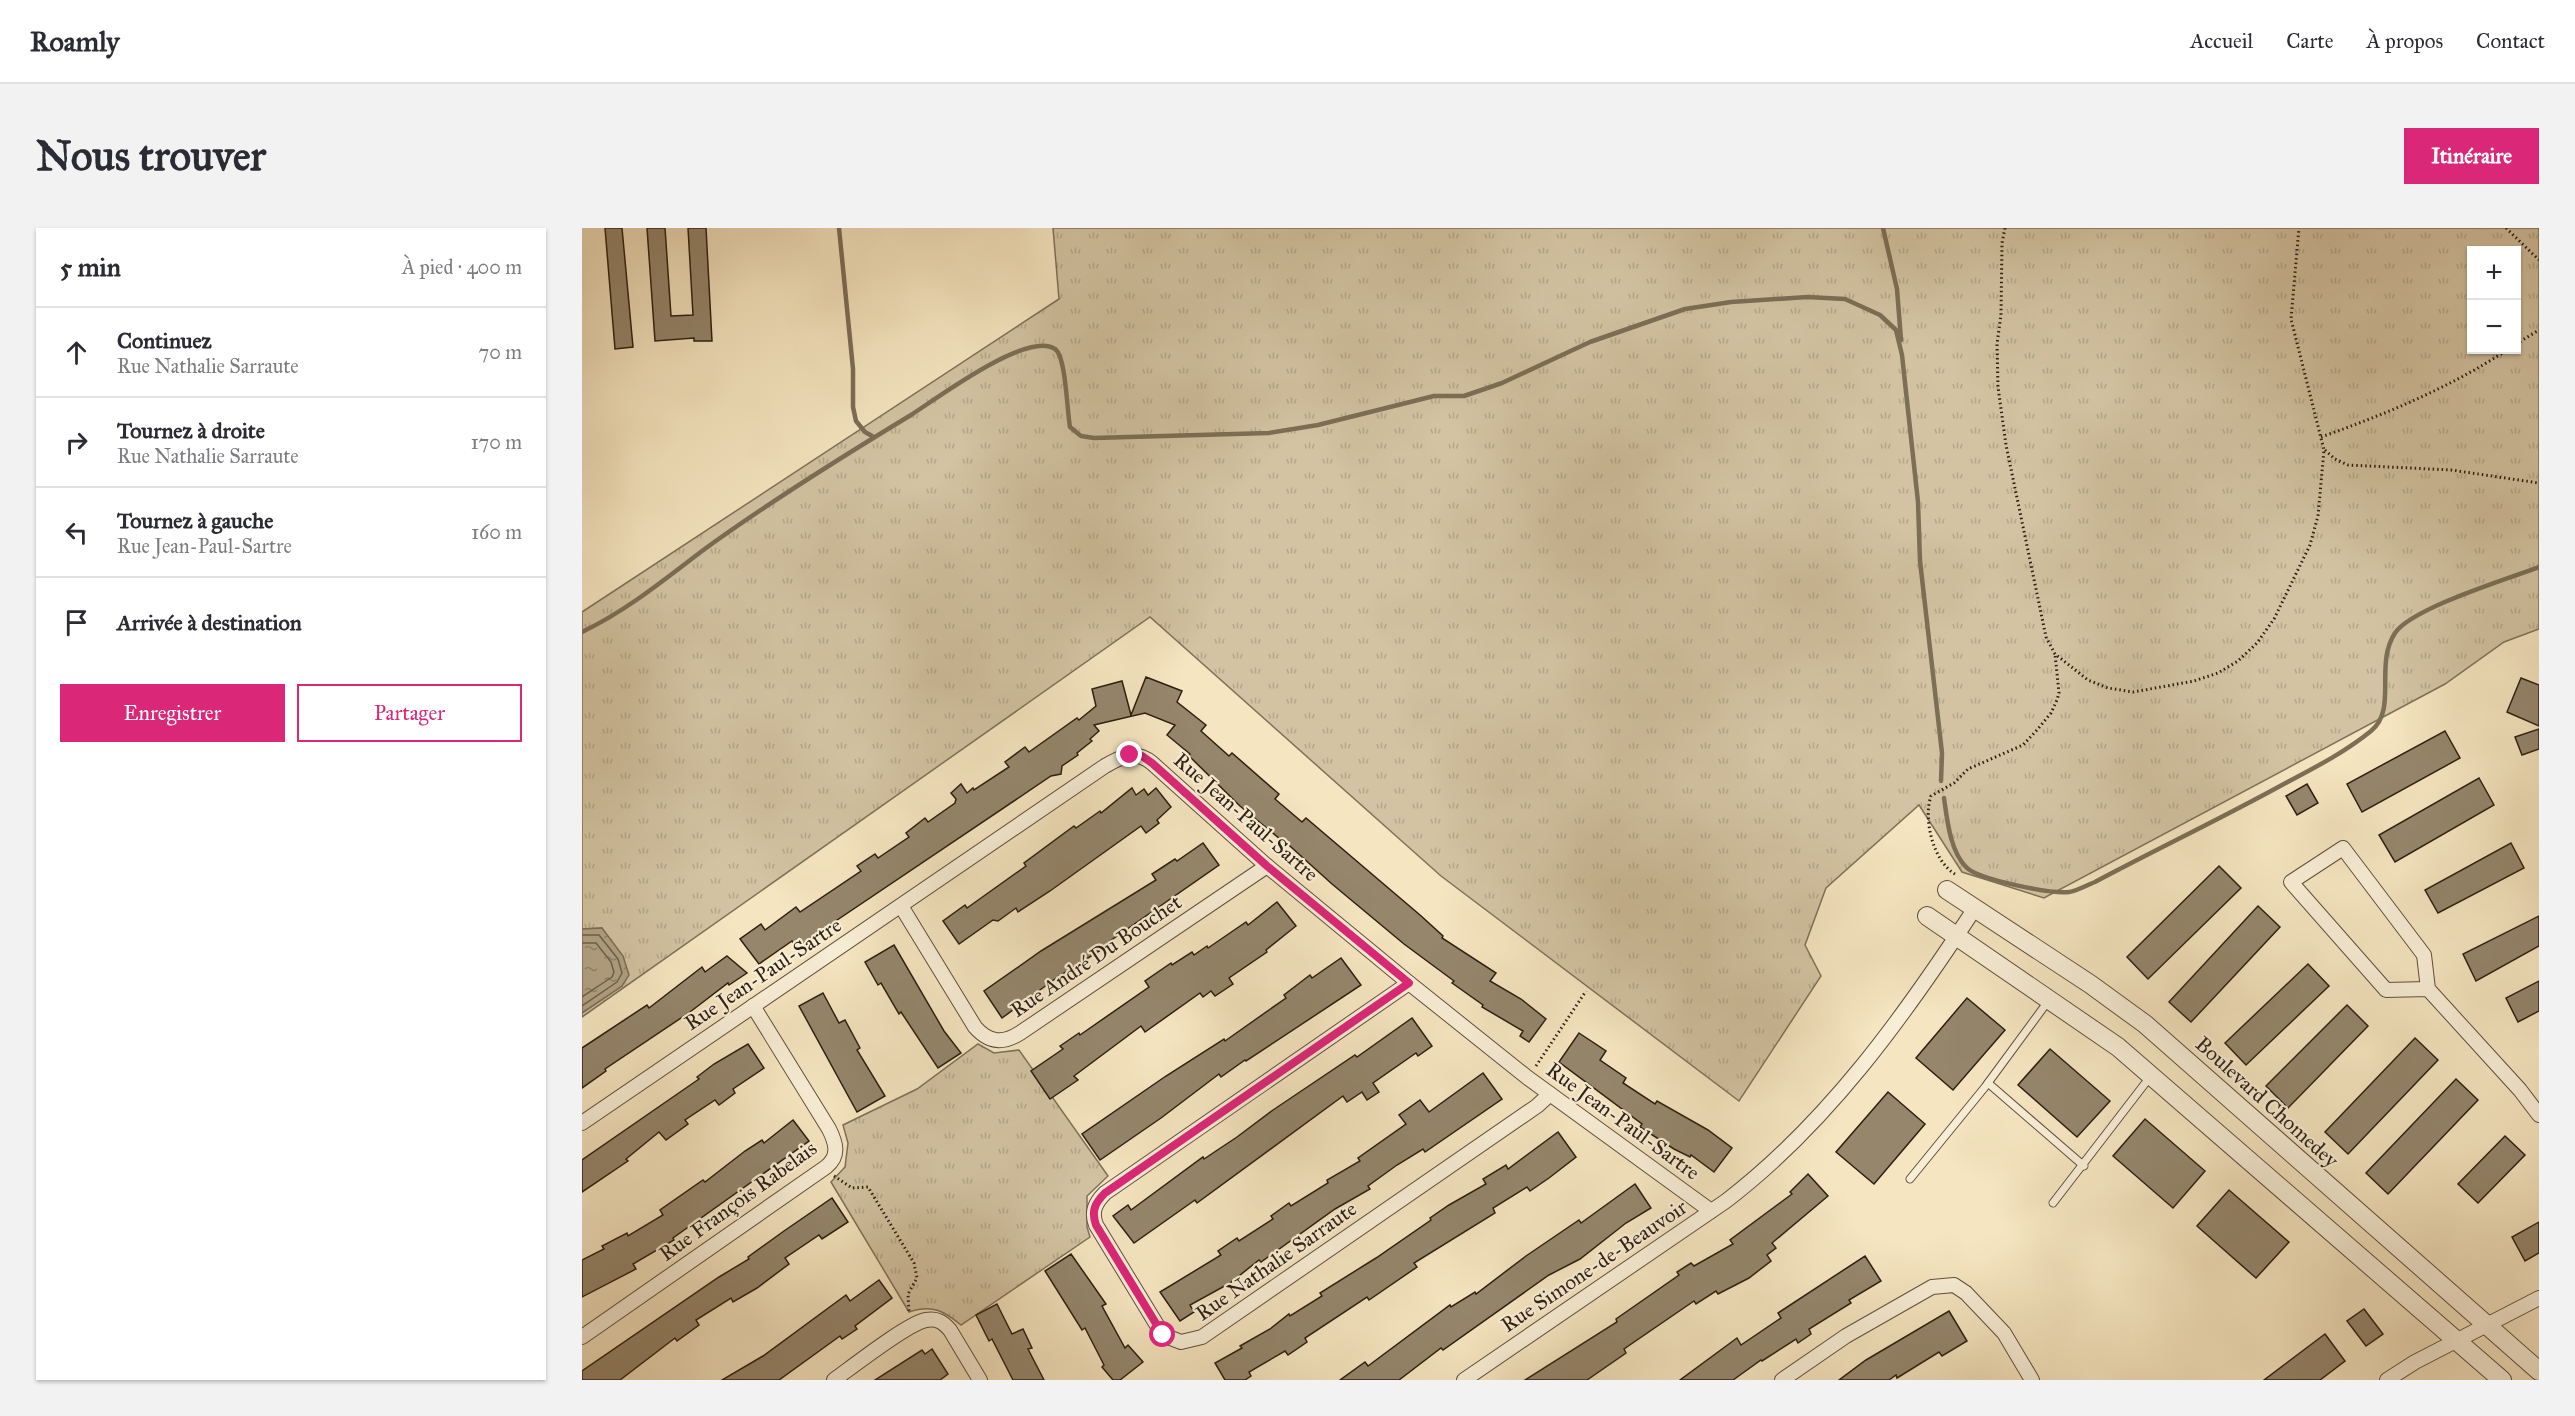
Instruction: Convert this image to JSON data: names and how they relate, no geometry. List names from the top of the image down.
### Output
{
  "streets": {
    "street": [
      "Rue Jean-Paul-Sartre",
      "Rue André Du Bouchet",
      "Boulevard Chomedey",
      "Rue François Rabelais",
      "Rue Nathalie Sarraute",
      "Rue Simone-de-Beauvoir"
    ]
  },
  "crossings": [
    ["Rue Jean-Paul-Sartre", "Rue André Du Bouchet"],
    ["Rue Jean-Paul-Sartre", "Rue François Rabelais"],
    ["Rue Jean-Paul-Sartre", "Rue Nathalie Sarraute"],
    ["Rue Jean-Paul-Sartre", "Rue Simone-de-Beauvoir"],
    ["Boulevard Chomedey", "Rue Simone-de-Beauvoir"]
  ],
  "page": {
    "header": "Roamly",
    "nav": [
      "Accueil",
      "Carte",
      "À propos",
      "Contact"
    ],
    "buttons": [
      "Itinéraire",
      ["Enregistrer", "Partager"]
    ],
    "title": "Nous trouver",
    "heading": ["5 min", "À pied · 400 m"],
    "map_buttons": ["+", "−"],
    "list": [
      ["Continuez", "Rue Nathalie Sarraute", "70 m"],
      ["Tournez à droite", "Rue Nathalie Sarraute", "170 m"],
      ["Tournez à gauche", "Rue Jean-Paul-Sartre", "160 m"],
      "Arrivée à destination"
    ]
  }
}
